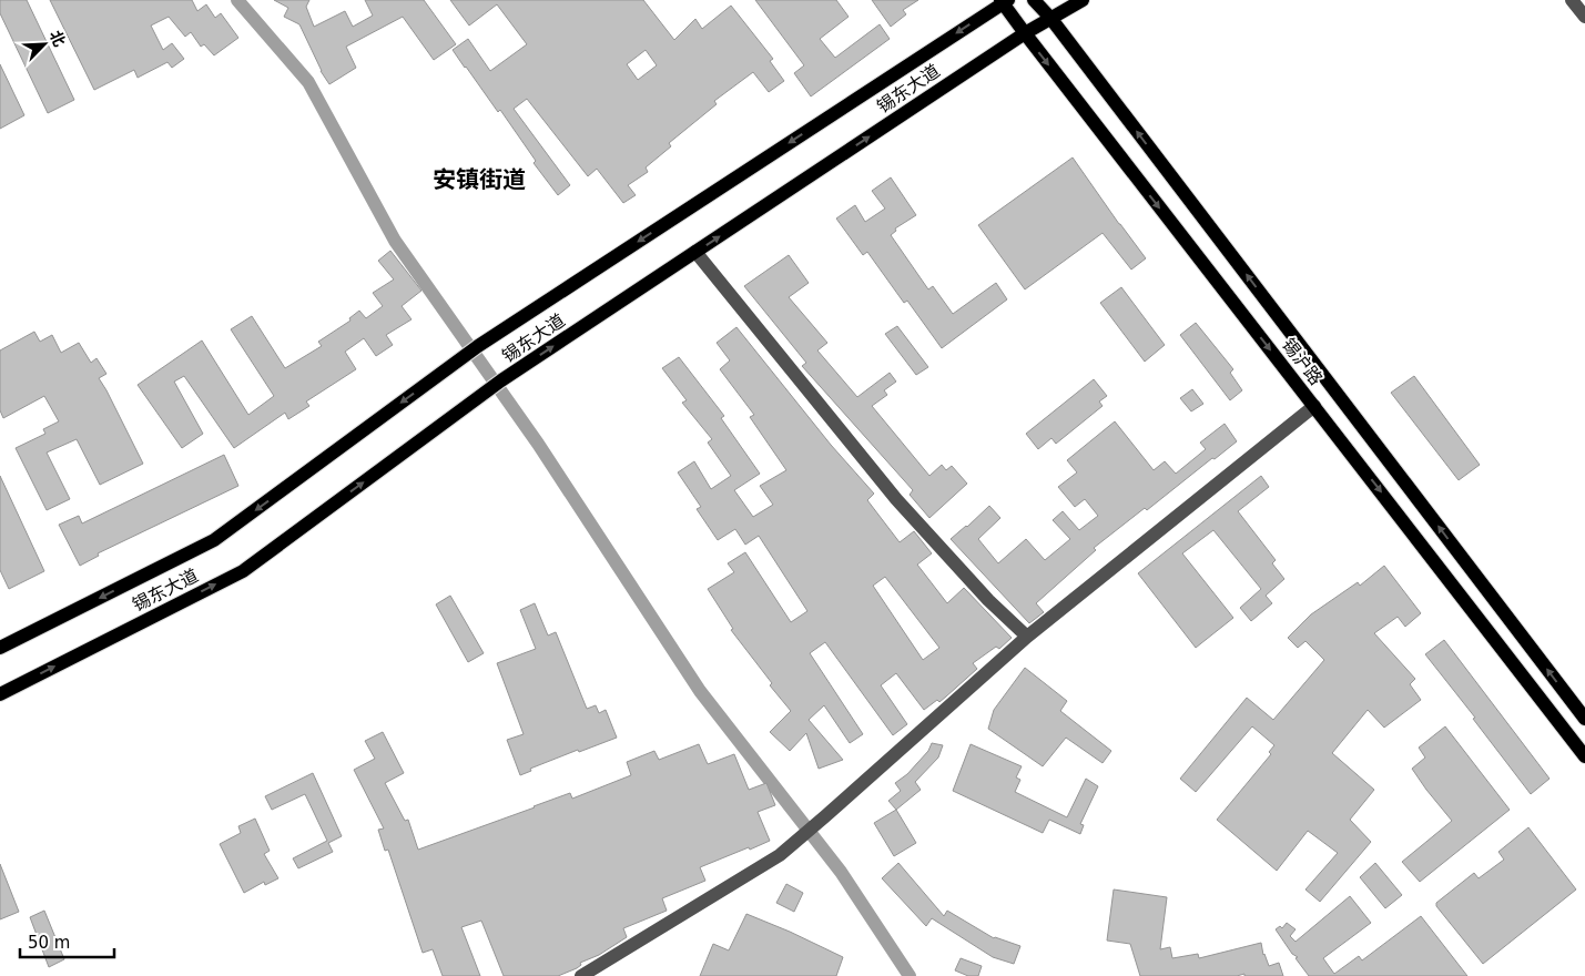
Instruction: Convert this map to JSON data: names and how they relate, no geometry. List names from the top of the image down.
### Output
{
  "streets": {
    "main road": ["锡东大道", "锡沪路"]
  },
  "crossings": [
    ["锡东大道", "锡沪路"]
  ],
  "districts": ["安镇街道"],
  "scale_bar": "50 m",
  "north": "top right"
}
